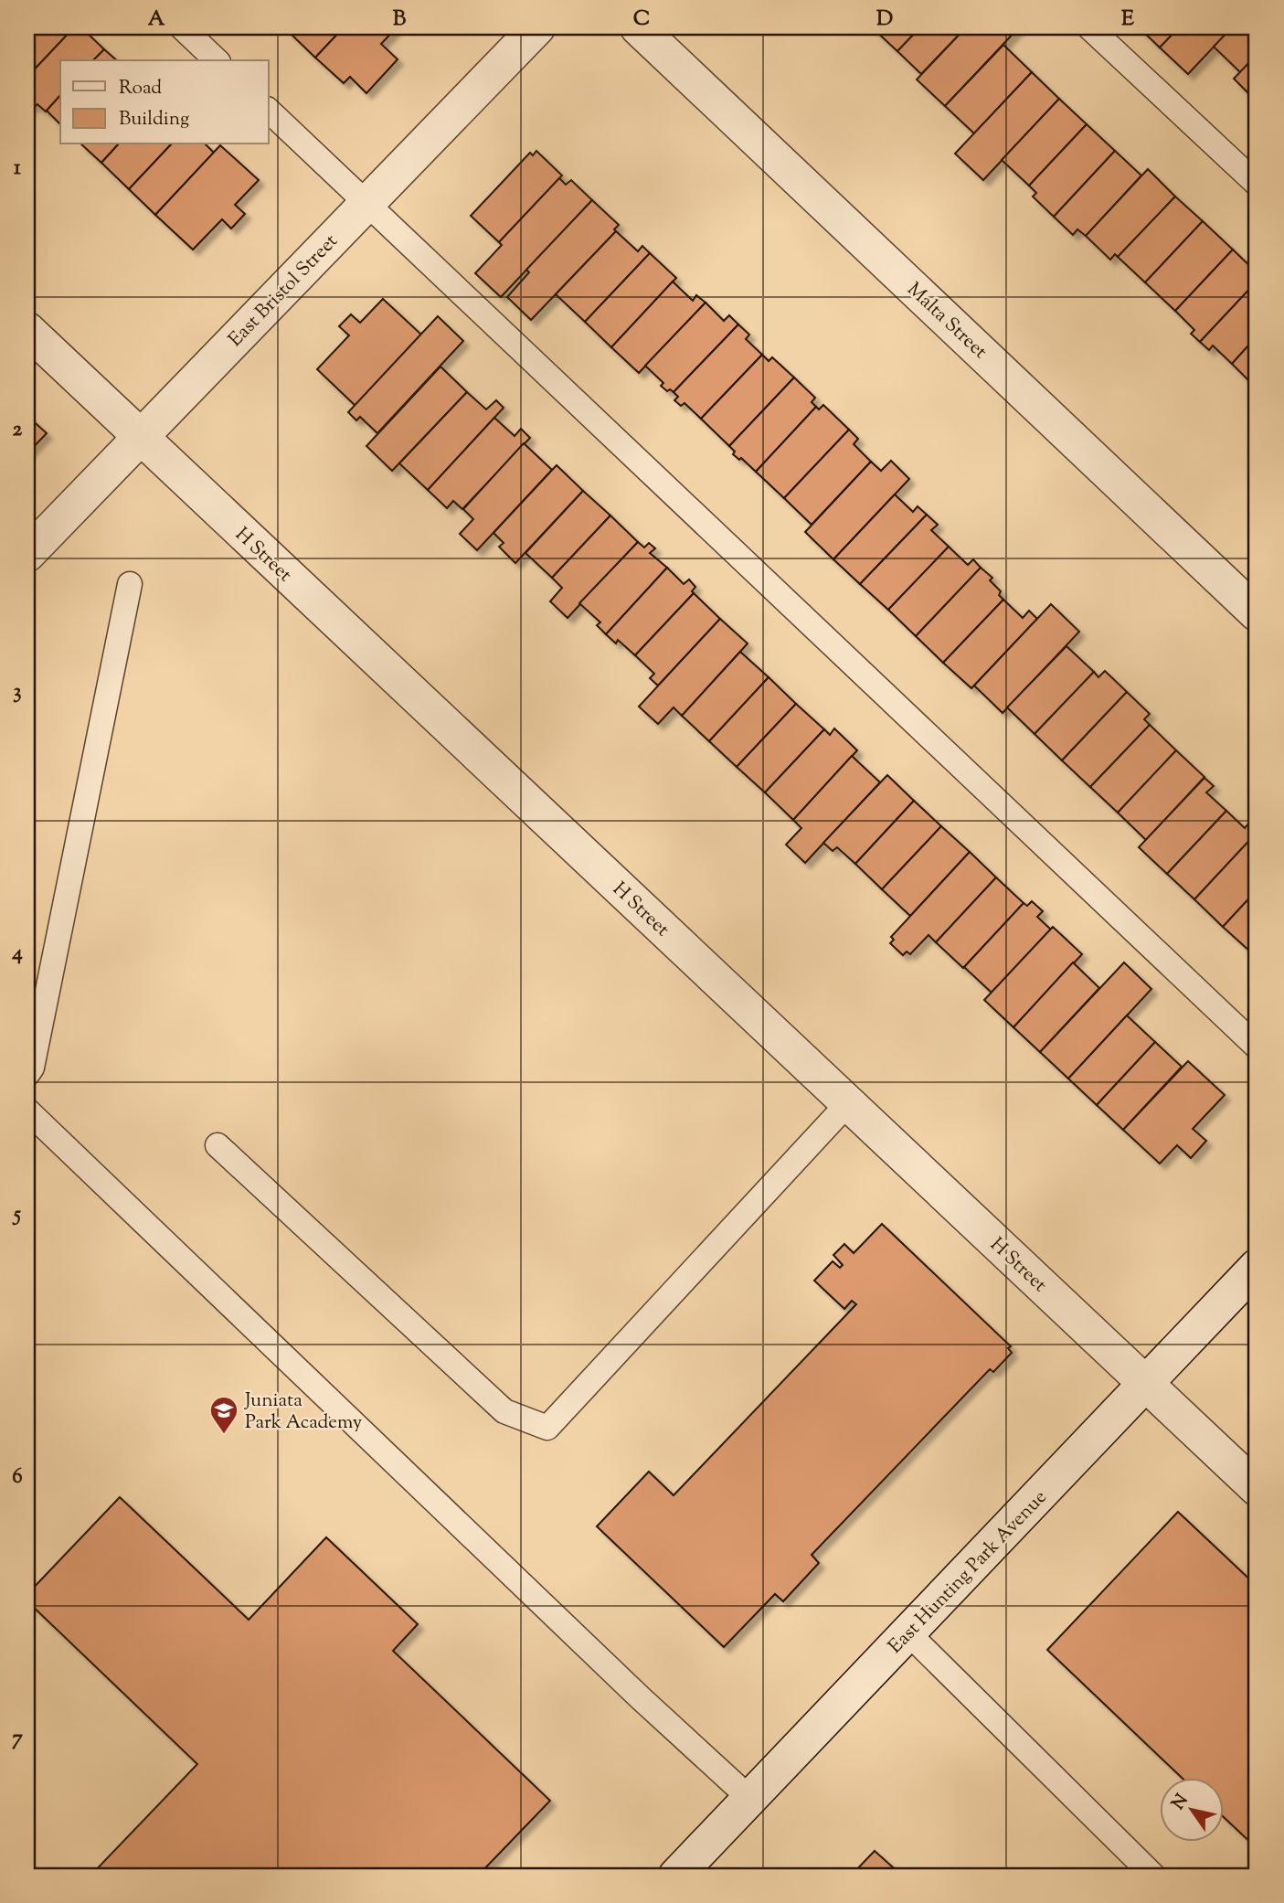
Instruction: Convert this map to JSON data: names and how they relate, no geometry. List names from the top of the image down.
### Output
{
  "streets": {
    "street": [
      "East Bristol Street",
      "Malta Street",
      "H Street",
      "East Hunting Park Avenue"
    ]
  },
  "crossings": [
    ["East Bristol Street", "H Street"],
    ["H Street", "East Hunting Park Avenue"]
  ],
  "places": {
    "school or university": ["Juniata Park Academy"]
  },
  "legend": ["Road", "Building"],
  "north": "top left",
  "grid": {
    "columns": [
      "A",
      "B",
      "C",
      "D",
      "E"
    ],
    "rows": [
      "1",
      "2",
      "3",
      "4",
      "5",
      "6",
      "7"
    ]
  }
}
